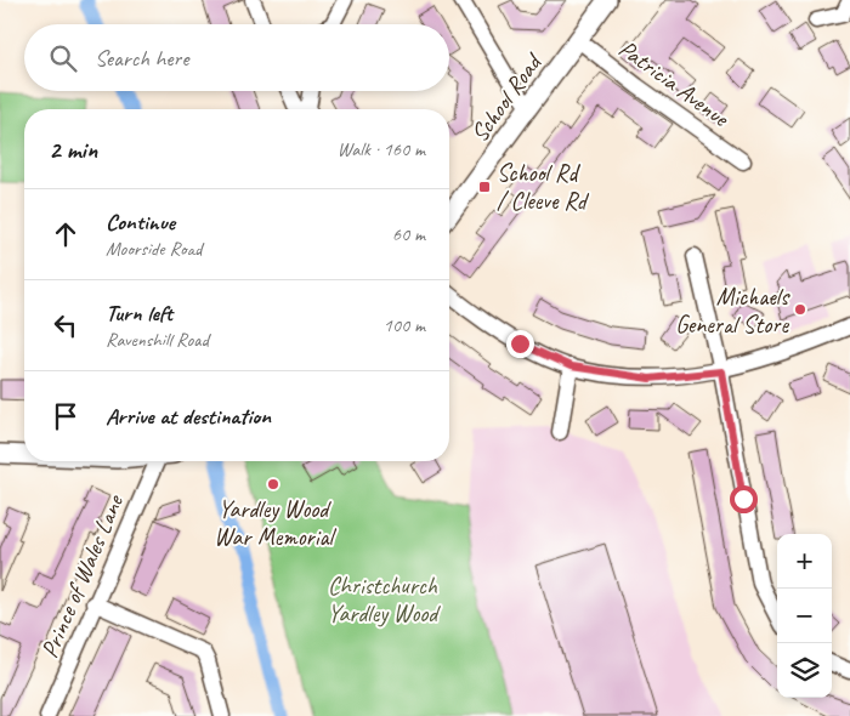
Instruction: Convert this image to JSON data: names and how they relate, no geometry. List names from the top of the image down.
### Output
{
  "streets": {
    "street": ["Patricia Avenue", "School Road", "Prince of Wales Lane"]
  },
  "crossings": [
    ["Patricia Avenue", "School Road"]
  ],
  "parks": ["Christchurch Yardley Wood"],
  "places": {
    "transit": ["School Rd / Cleeve Rd"],
    "other": ["Michaels General Store", "Yardley Wood War Memorial"]
  },
  "page": {
    "search": "Search here",
    "heading": ["2 min", "Walk · 160 m"],
    "list": [
      ["Continue", "Moorside Road", "60 m"],
      ["Turn left", "Ravenshill Road", "100 m"],
      "Arrive at destination"
    ],
    "map_buttons": ["+", "−"]
  }
}
